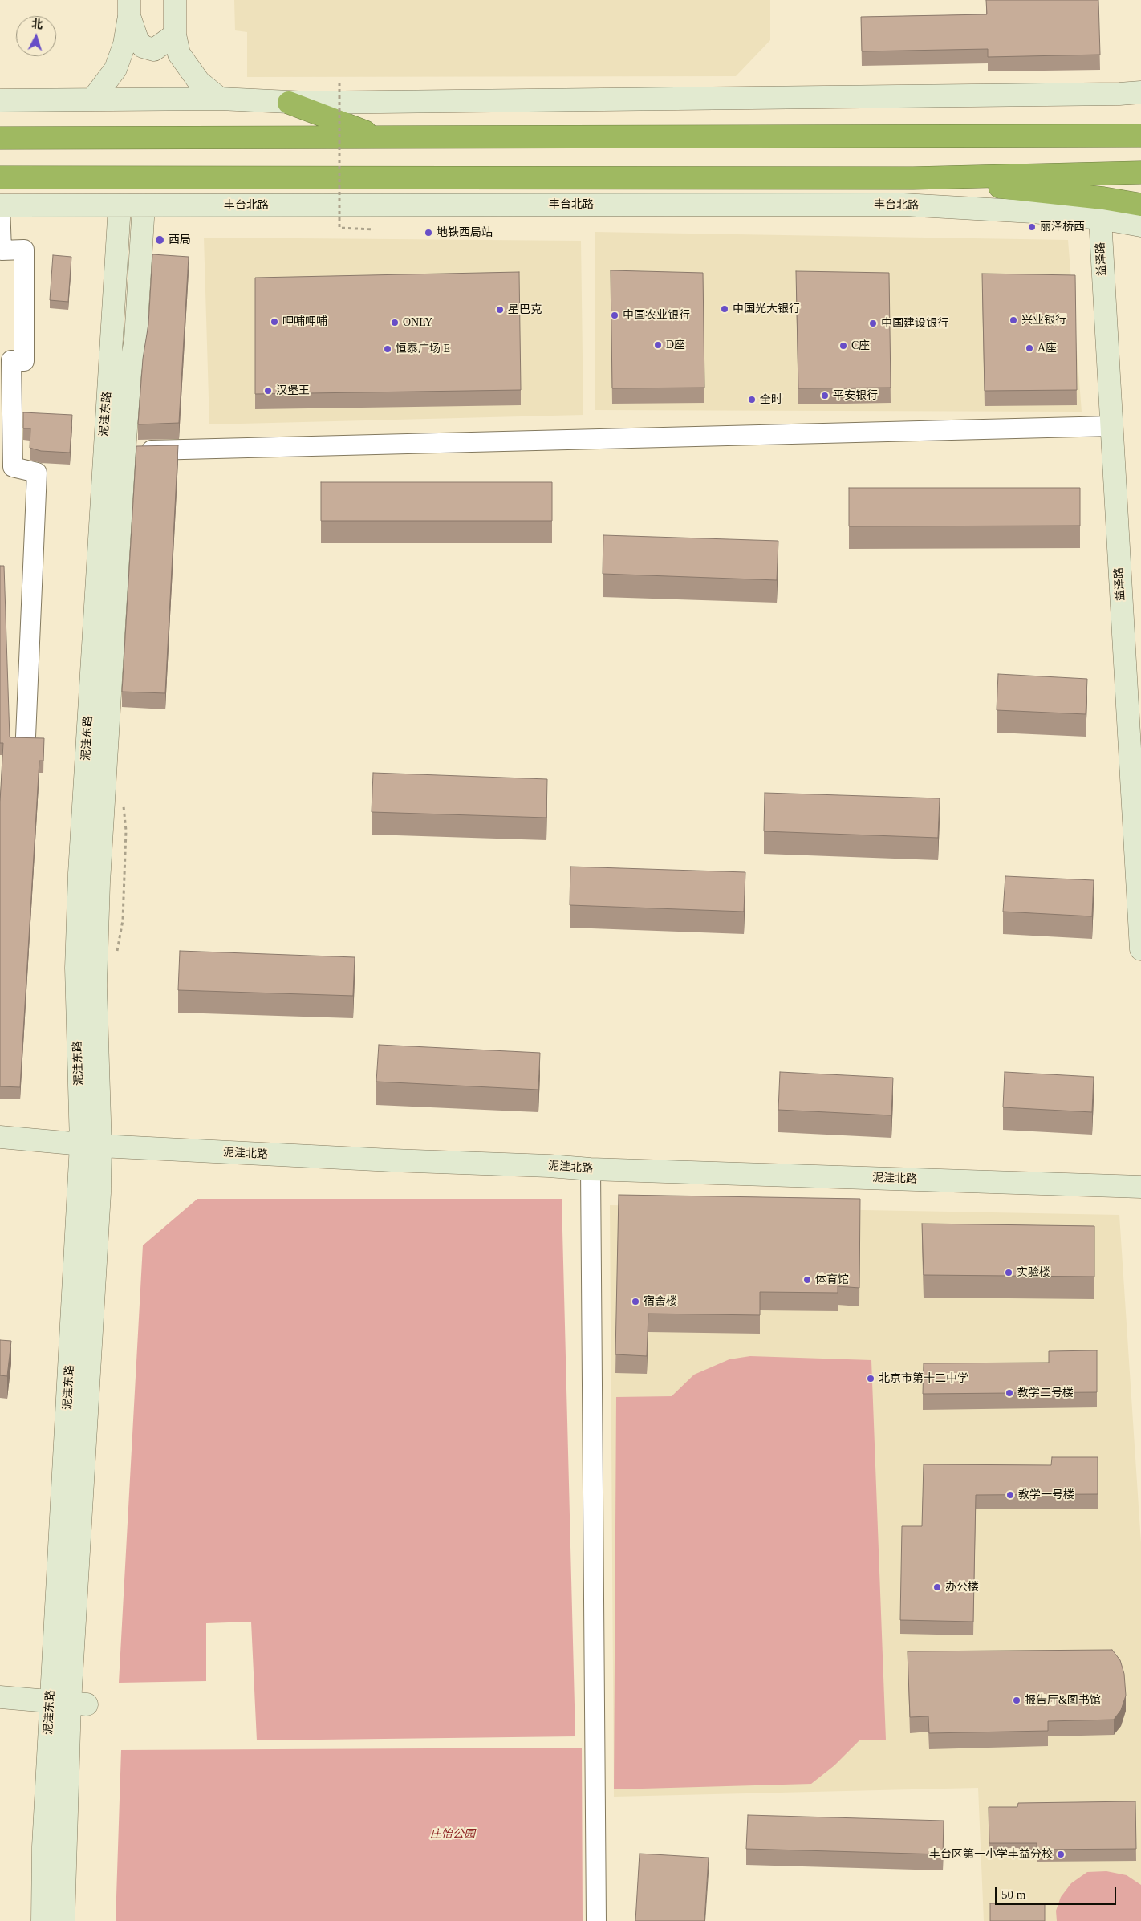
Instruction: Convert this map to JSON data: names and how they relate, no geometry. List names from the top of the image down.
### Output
{
  "streets": {
    "street": [
      "丰台北路",
      "益泽路",
      "泥洼东路",
      "泥洼北路"
    ]
  },
  "crossings": [
    ["丰台北路", "益泽路"],
    ["丰台北路", "泥洼东路"],
    ["泥洼东路", "泥洼北路"]
  ],
  "parks": ["庄怡公园"],
  "places": [
    "丽泽桥西",
    "地铁西局站",
    "西局",
    "中国光大银行",
    "星巴克",
    "中国农业银行",
    "兴业银行",
    "呷哺呷哺",
    "ONLY",
    "中国建设银行",
    "D座",
    "C座",
    "A座",
    "恒泰广场 E",
    "汉堡王",
    "平安银行",
    "全时",
    "实验楼",
    "体育馆",
    "宿舍楼",
    "北京市第十二中学",
    "教学二号楼",
    "教学一号楼",
    "办公楼",
    "报告厅&图书馆",
    "丰台区第一小学丰益分校"
  ],
  "scale_bar": "50 m",
  "north": "top"
}
